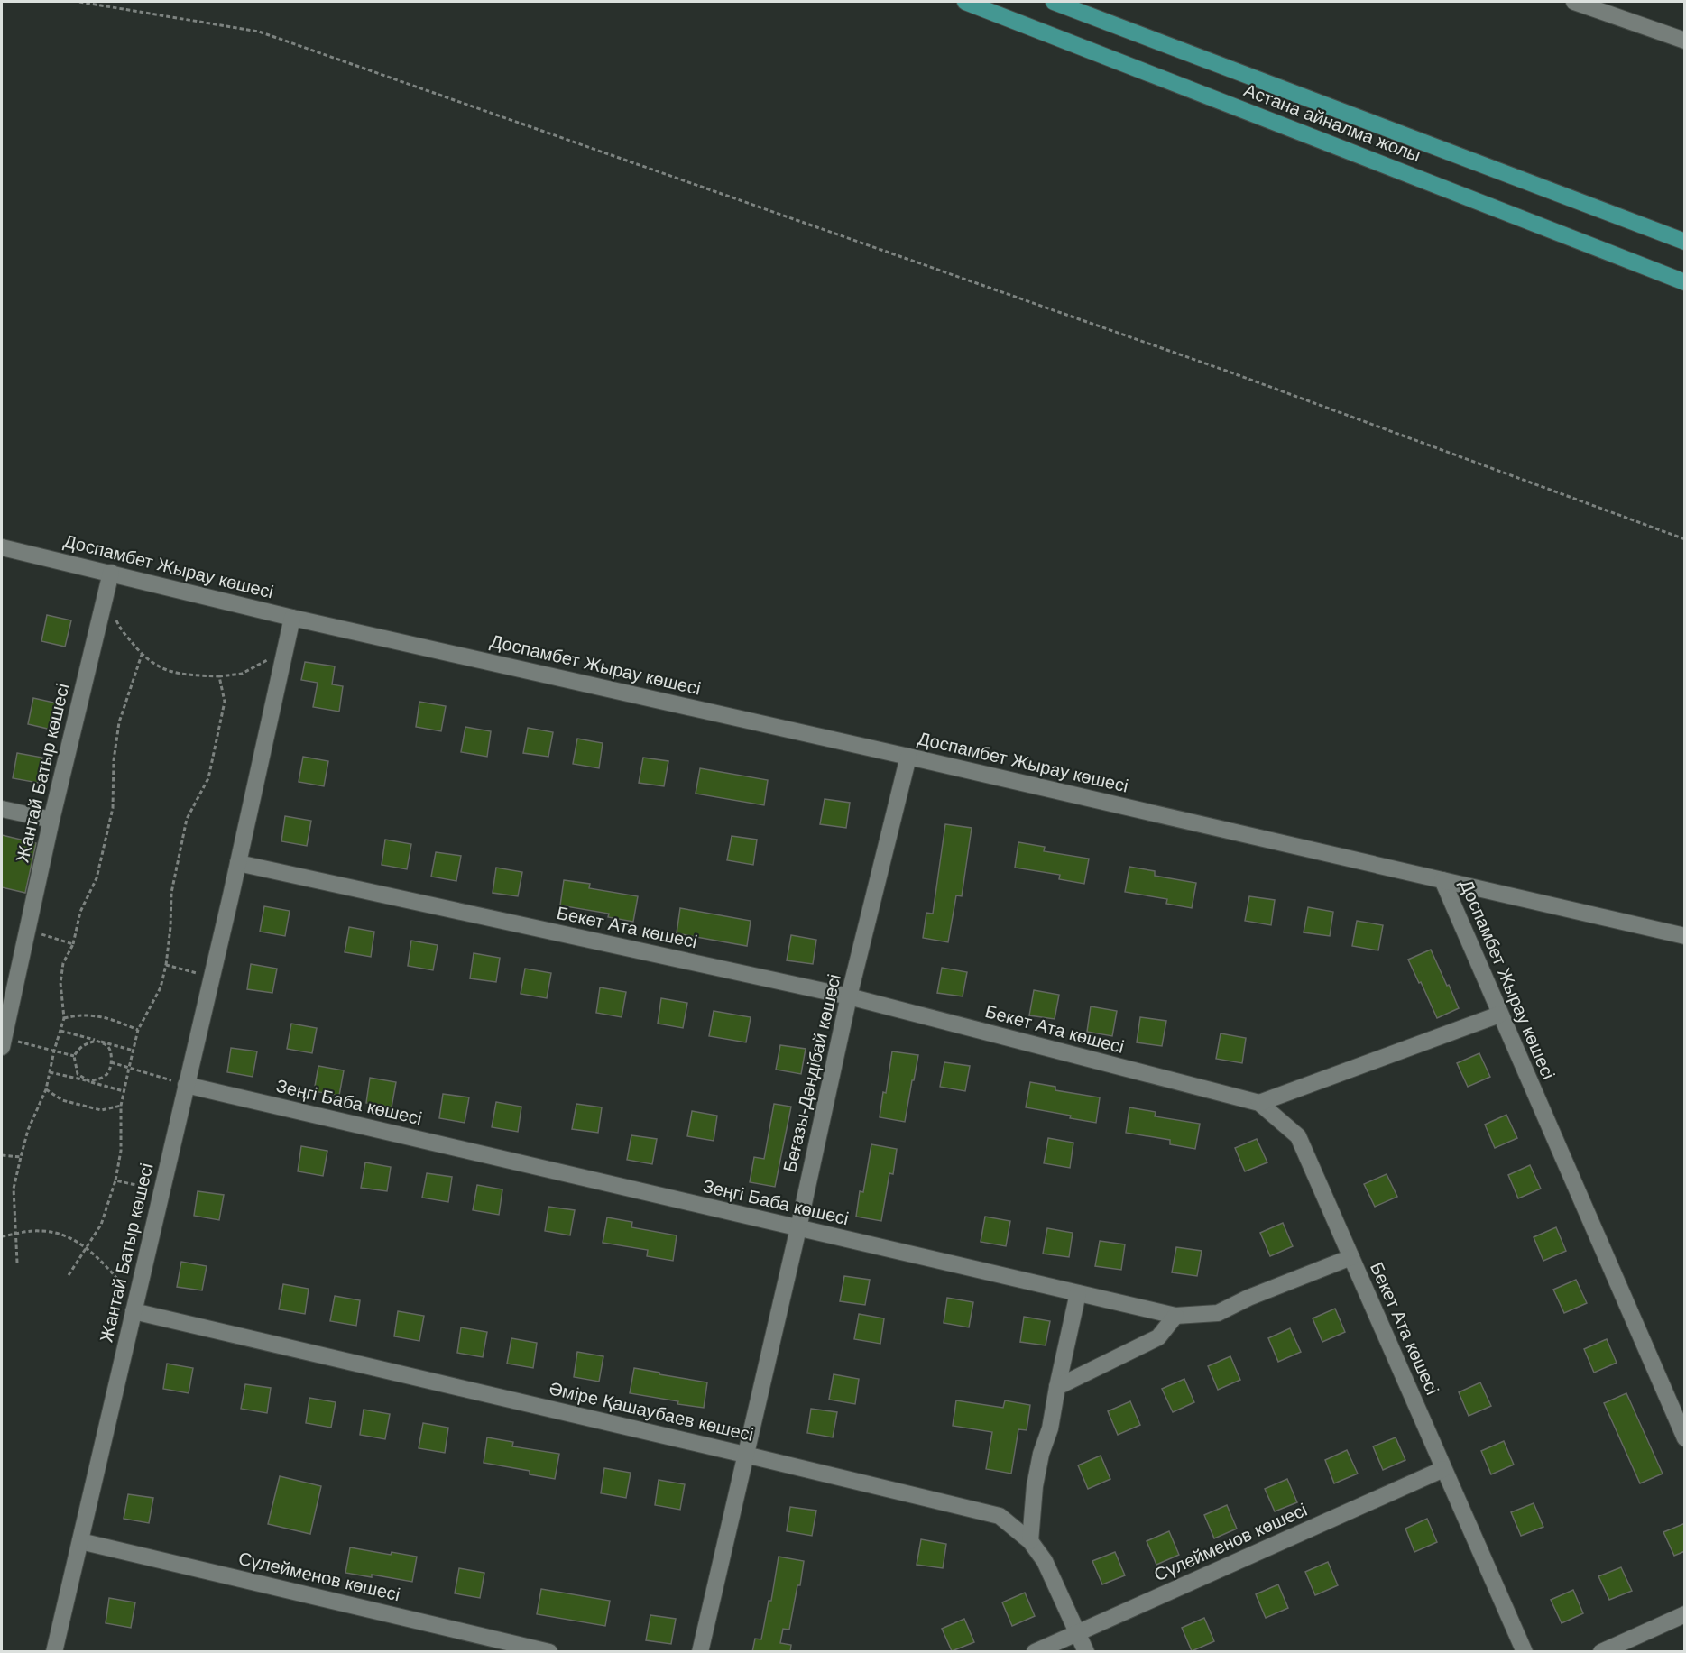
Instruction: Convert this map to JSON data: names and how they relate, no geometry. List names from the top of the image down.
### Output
{
  "streets": {
    "highway": ["Астана айналма жолы"],
    "street": [
      "Доспамбет Жырау көшесі",
      "Жантай Батыр көшесі",
      "Бекет Ата көшесі",
      "Беғазы-Дәндібай көшесі",
      "Зеңгі Баба көшесі",
      "Әміре Қашаубаев көшесі",
      "Сүлейменов көшесі"
    ]
  },
  "crossings": [
    ["Доспамбет Жырау көшесі", "Жантай Батыр көшесі"],
    ["Доспамбет Жырау көшесі", "Беғазы-Дәндібай көшесі"],
    ["Жантай Батыр көшесі", "Бекет Ата көшесі"],
    ["Жантай Батыр көшесі", "Зеңгі Баба көшесі"],
    ["Жантай Батыр көшесі", "Әміре Қашаубаев көшесі"],
    ["Жантай Батыр көшесі", "Сүлейменов көшесі"],
    ["Бекет Ата көшесі", "Беғазы-Дәндібай көшесі"],
    ["Бекет Ата көшесі", "Зеңгі Баба көшесі"],
    ["Бекет Ата көшесі", "Сүлейменов көшесі"],
    ["Беғазы-Дәндібай көшесі", "Зеңгі Баба көшесі"],
    ["Беғазы-Дәндібай көшесі", "Әміре Қашаубаев көшесі"],
    ["Әміре Қашаубаев көшесі", "Сүлейменов көшесі"]
  ]
}
